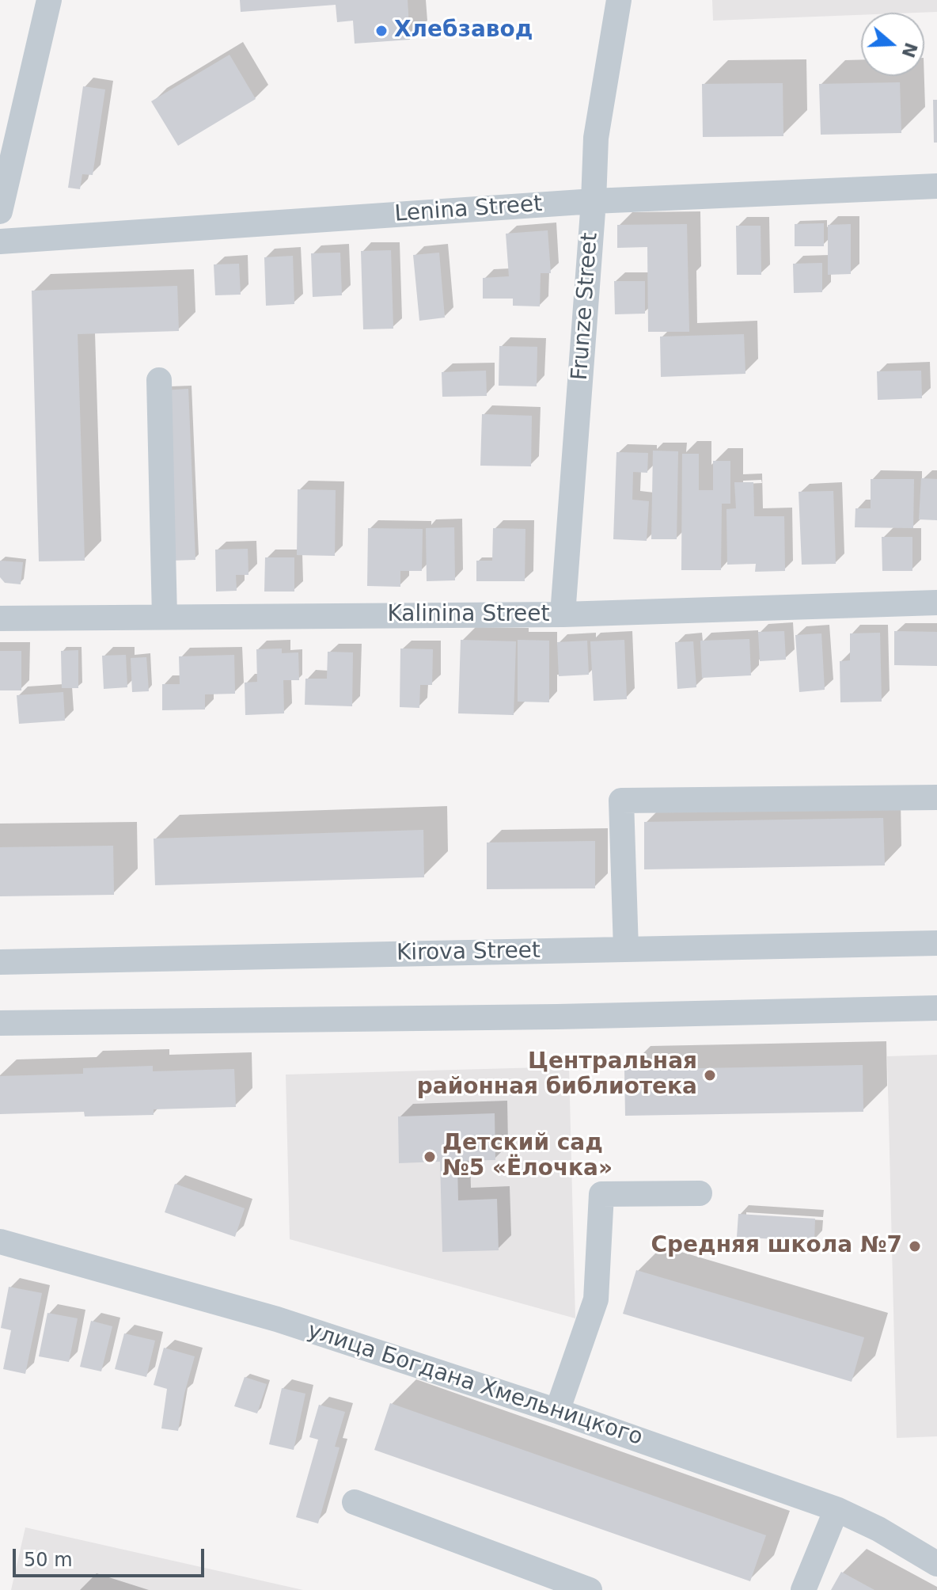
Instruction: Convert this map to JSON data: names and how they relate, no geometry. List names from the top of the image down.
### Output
{
  "streets": {
    "street": [
      "Lenina Street",
      "Frunze Street",
      "Kalinina Street",
      "Kirova Street",
      "улица Богдана Хмельницкого"
    ]
  },
  "crossings": [
    ["Lenina Street", "Frunze Street"],
    ["Frunze Street", "Kalinina Street"]
  ],
  "places": [
    "Хлебзавод",
    "Центральная районная библиотека",
    "Детский сад №5 «Ёлочка»",
    "Средняя школа №7"
  ],
  "scale_bar": "50 m",
  "north": "right"
}
